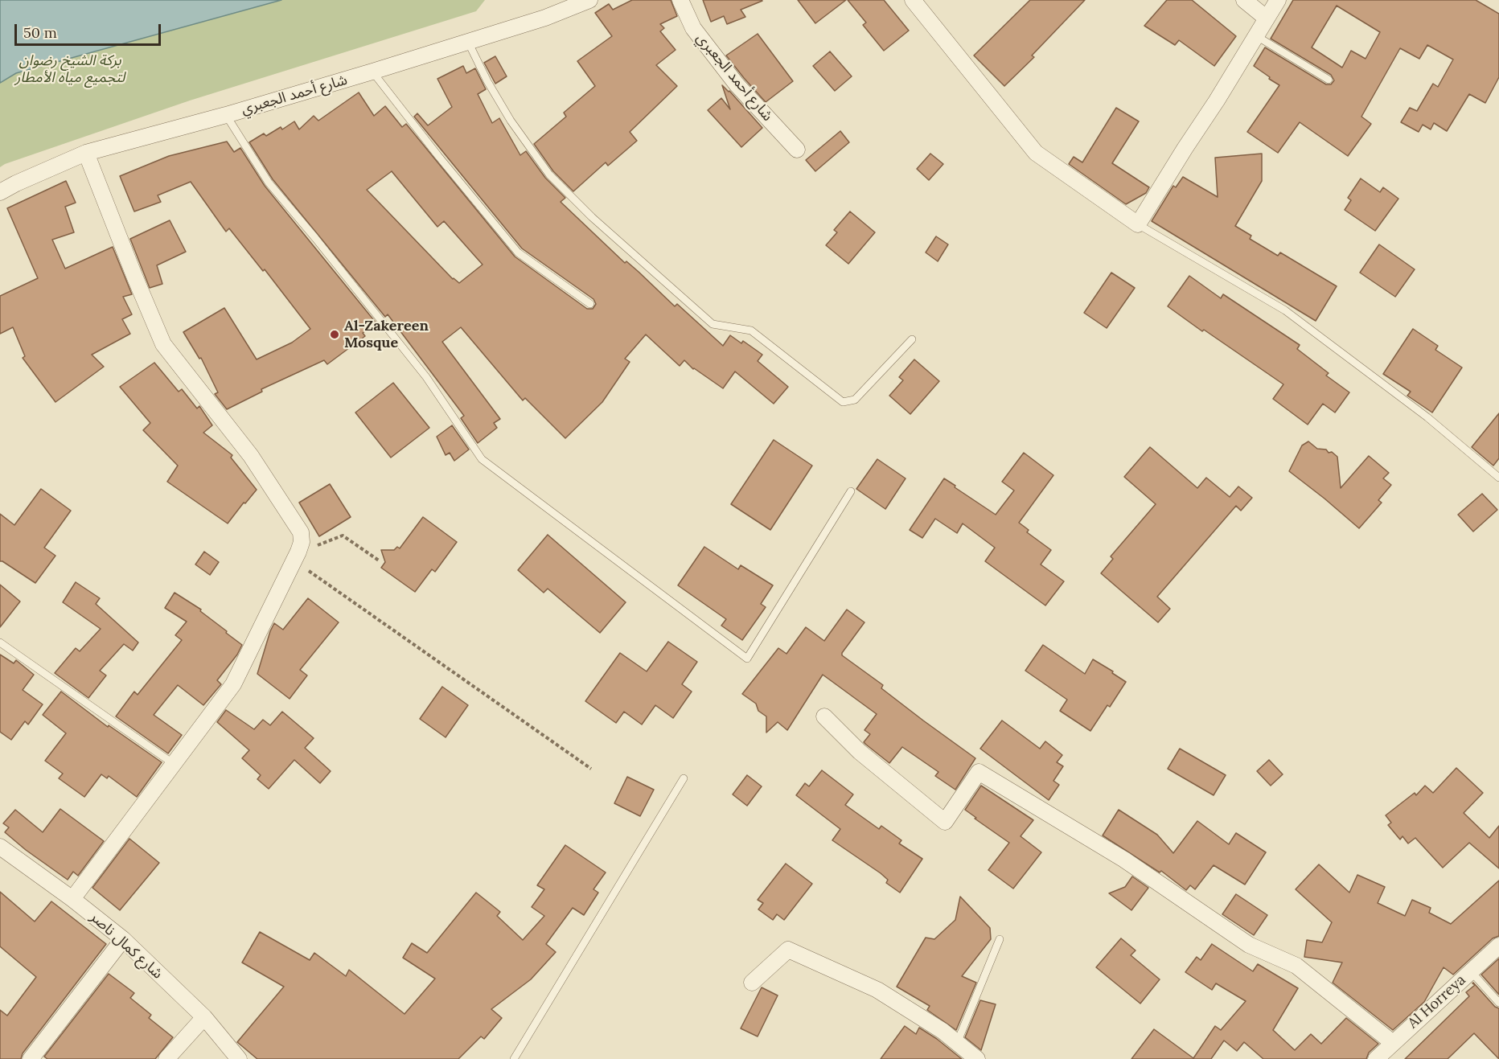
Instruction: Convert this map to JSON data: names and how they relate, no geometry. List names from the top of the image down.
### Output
{
  "streets": {
    "street": ["شارع أحمد الجعبري", "شارع كمال ناصر", "Al Horreya"]
  },
  "parks": ["بركة الشيخ رضوان لتجميع مياه الأمطار"],
  "places": ["Al-Zakereen Mosque"],
  "scale_bar": "50 m"
}
